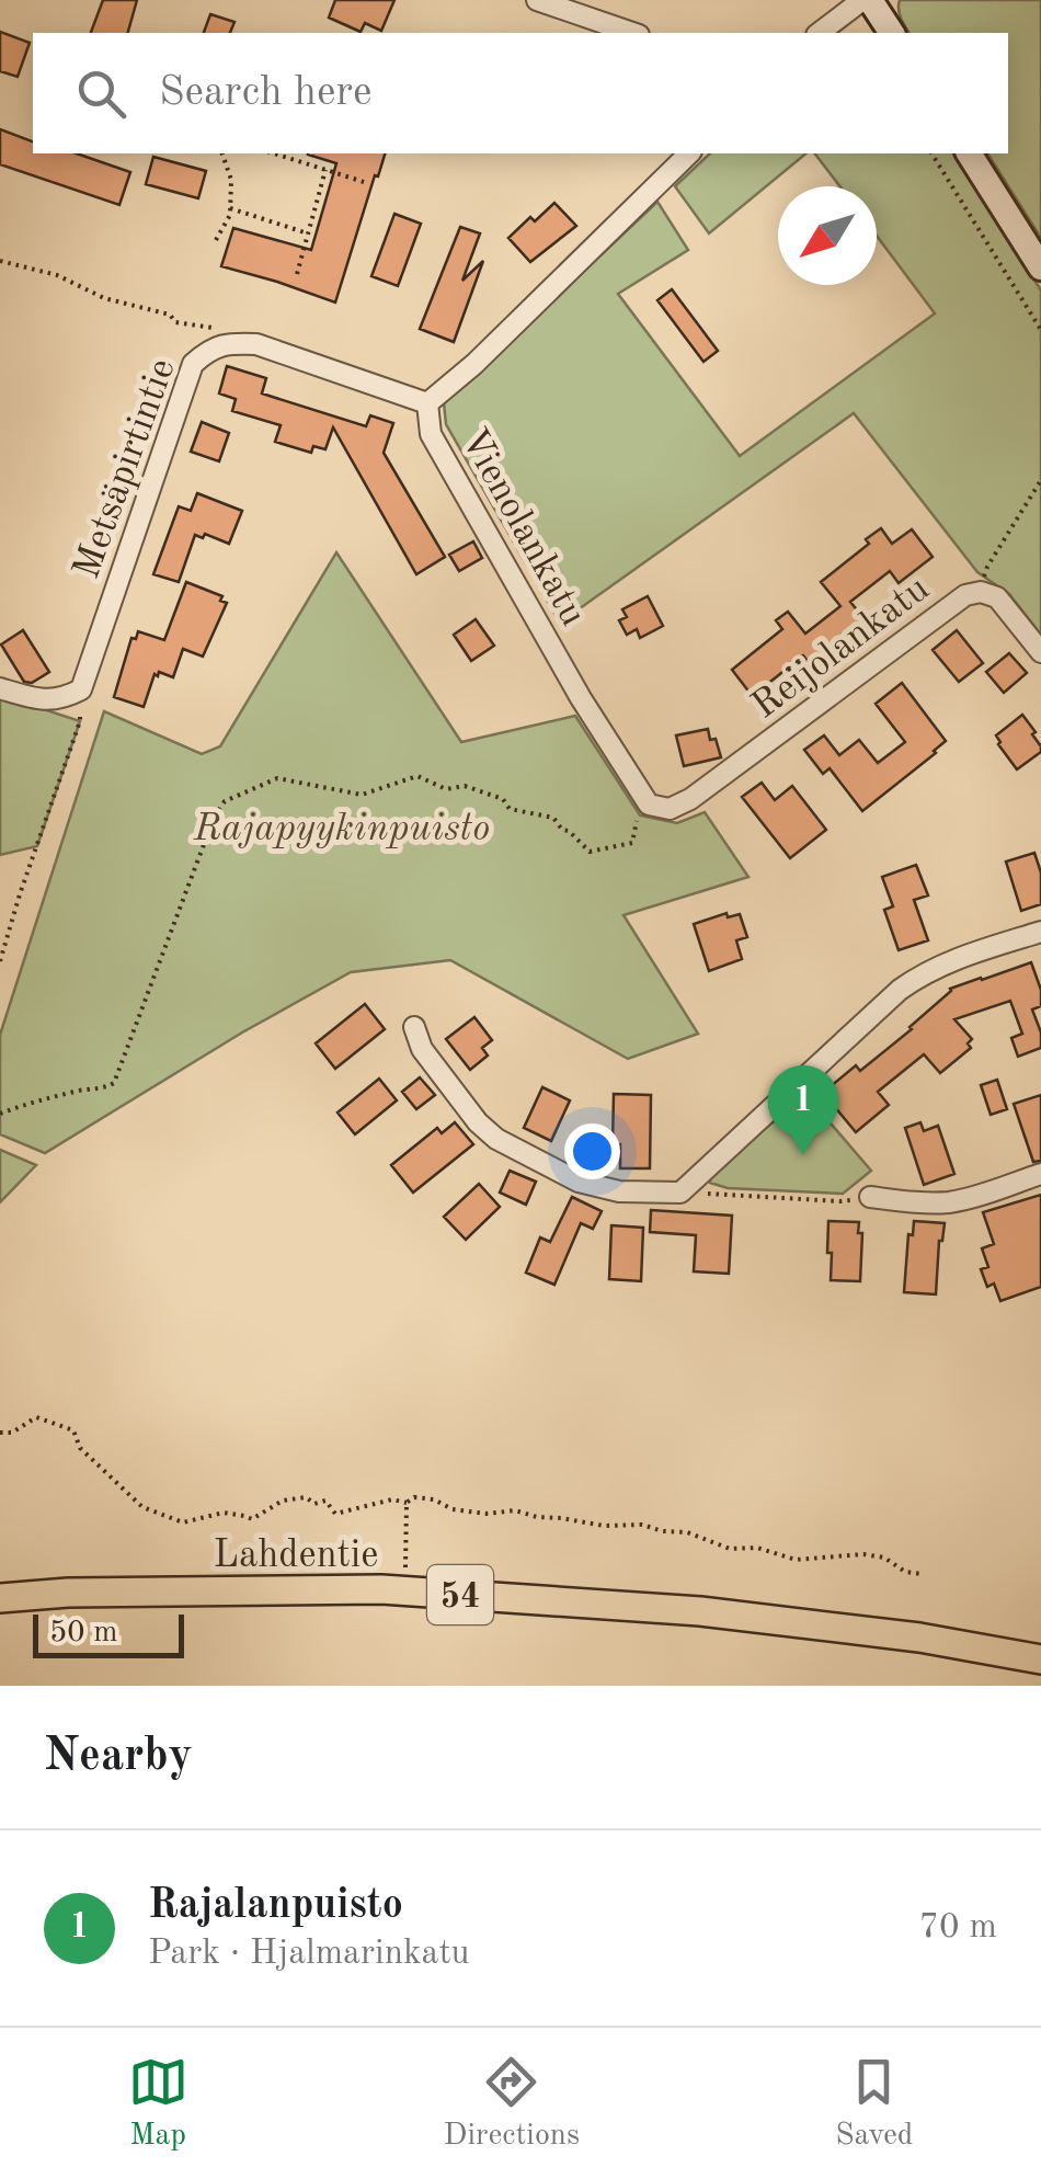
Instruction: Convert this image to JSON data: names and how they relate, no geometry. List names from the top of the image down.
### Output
{
  "streets": {
    "main road": ["Lahdentie", "54"],
    "street": ["Metsäpirtintie", "Vienolankatu", "Reijolankatu"]
  },
  "crossings": [
    ["Metsäpirtintie", "Vienolankatu"],
    ["Vienolankatu", "Reijolankatu"]
  ],
  "parks": ["Rajapyykinpuisto"],
  "scale_bar": "50 m",
  "north": "bottom left",
  "page": {
    "search": "Search here",
    "pins": "1",
    "scale": "50 m",
    "heading": "Nearby",
    "list": [
      {
        "mark": "1",
        "name": "Rajalanpuisto",
        "note": "Park · Hjalmarinkatu",
        "value": "70 m"
      }
    ],
    "nav": ["Map", "Directions", "Saved"]
  }
}
